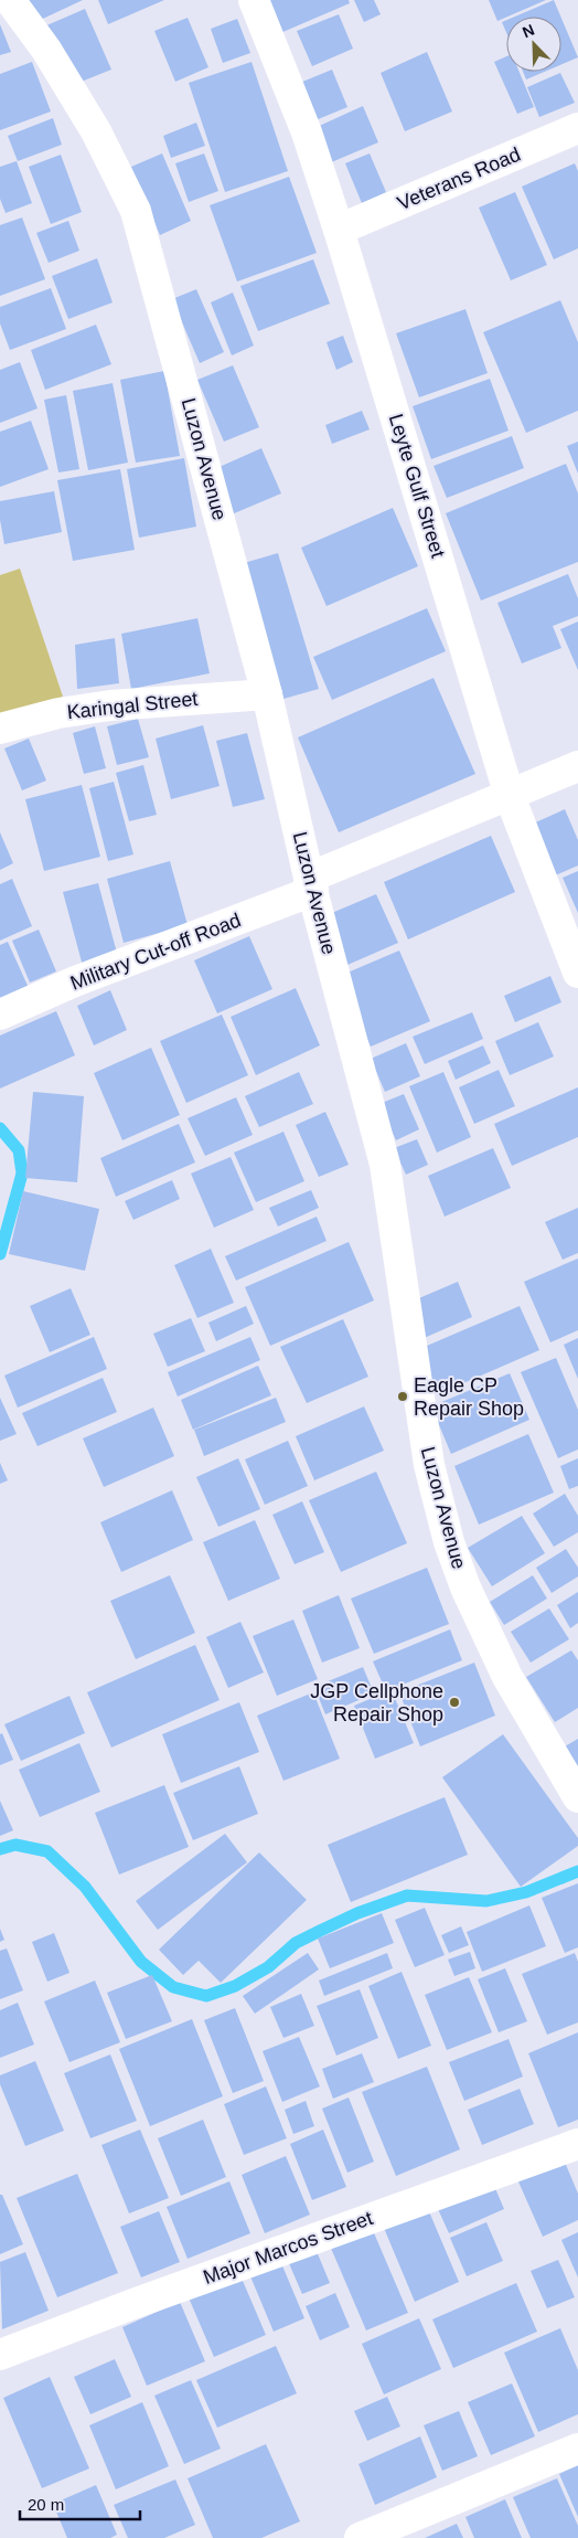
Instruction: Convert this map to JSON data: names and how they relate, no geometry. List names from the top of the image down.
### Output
{
  "streets": {
    "street": [
      "Veterans Road",
      "Luzon Avenue",
      "Leyte Gulf Street",
      "Karingal Street",
      "Military Cut-off Road",
      "Major Marcos Street"
    ]
  },
  "crossings": [
    ["Veterans Road", "Leyte Gulf Street"],
    ["Luzon Avenue", "Karingal Street"],
    ["Luzon Avenue", "Military Cut-off Road"],
    ["Leyte Gulf Street", "Military Cut-off Road"]
  ],
  "places": ["Eagle CP Repair Shop", "JGP Cellphone Repair Shop"],
  "scale_bar": "20 m",
  "north": "top left"
}
